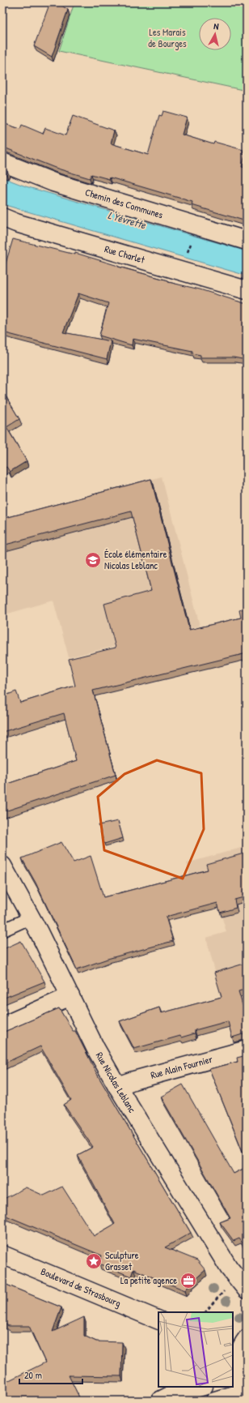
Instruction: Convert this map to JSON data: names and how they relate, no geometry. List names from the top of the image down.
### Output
{
  "streets": {
    "street": [
      "Chemin des Communes",
      "Rue Charlet",
      "Rue Alain Fournier",
      "Rue Nicolas Leblanc",
      "Boulevard de Strasbourg"
    ]
  },
  "crossings": [
    ["Rue Alain Fournier", "Rue Nicolas Leblanc"]
  ],
  "water": ["L'Yévrette"],
  "parks": ["Les Marais de Bourges"],
  "places": {
    "school or university": ["École élémentaire Nicolas Leblanc"],
    "place": ["Sculpture Grasset"],
    "office": ["La petite agence"]
  },
  "scale_bar": "20 m",
  "north": "top"
}
